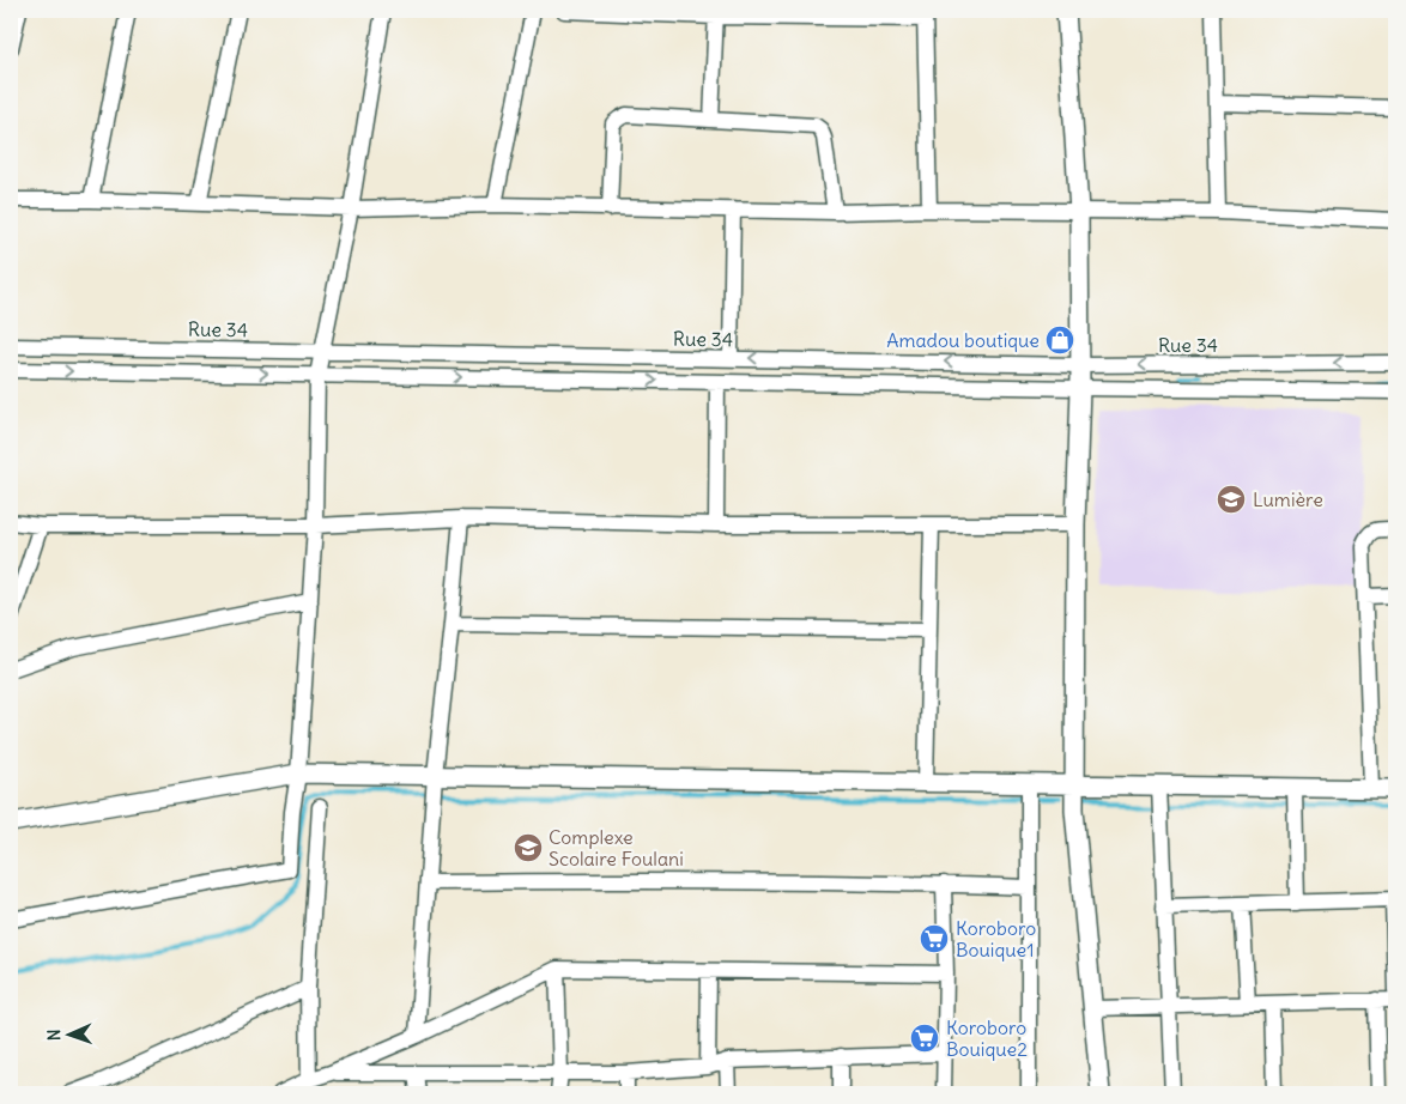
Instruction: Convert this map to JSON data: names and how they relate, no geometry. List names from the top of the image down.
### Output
{
  "streets": {
    "street": ["Rue 34"]
  },
  "places": {
    "shop": ["Amadou boutique"],
    "school or university": ["Lumière", "Complexe Scolaire Foulani"],
    "supermarket": ["Koroboro Bouique1", "Koroboro Bouique2"]
  },
  "north": "left"
}
